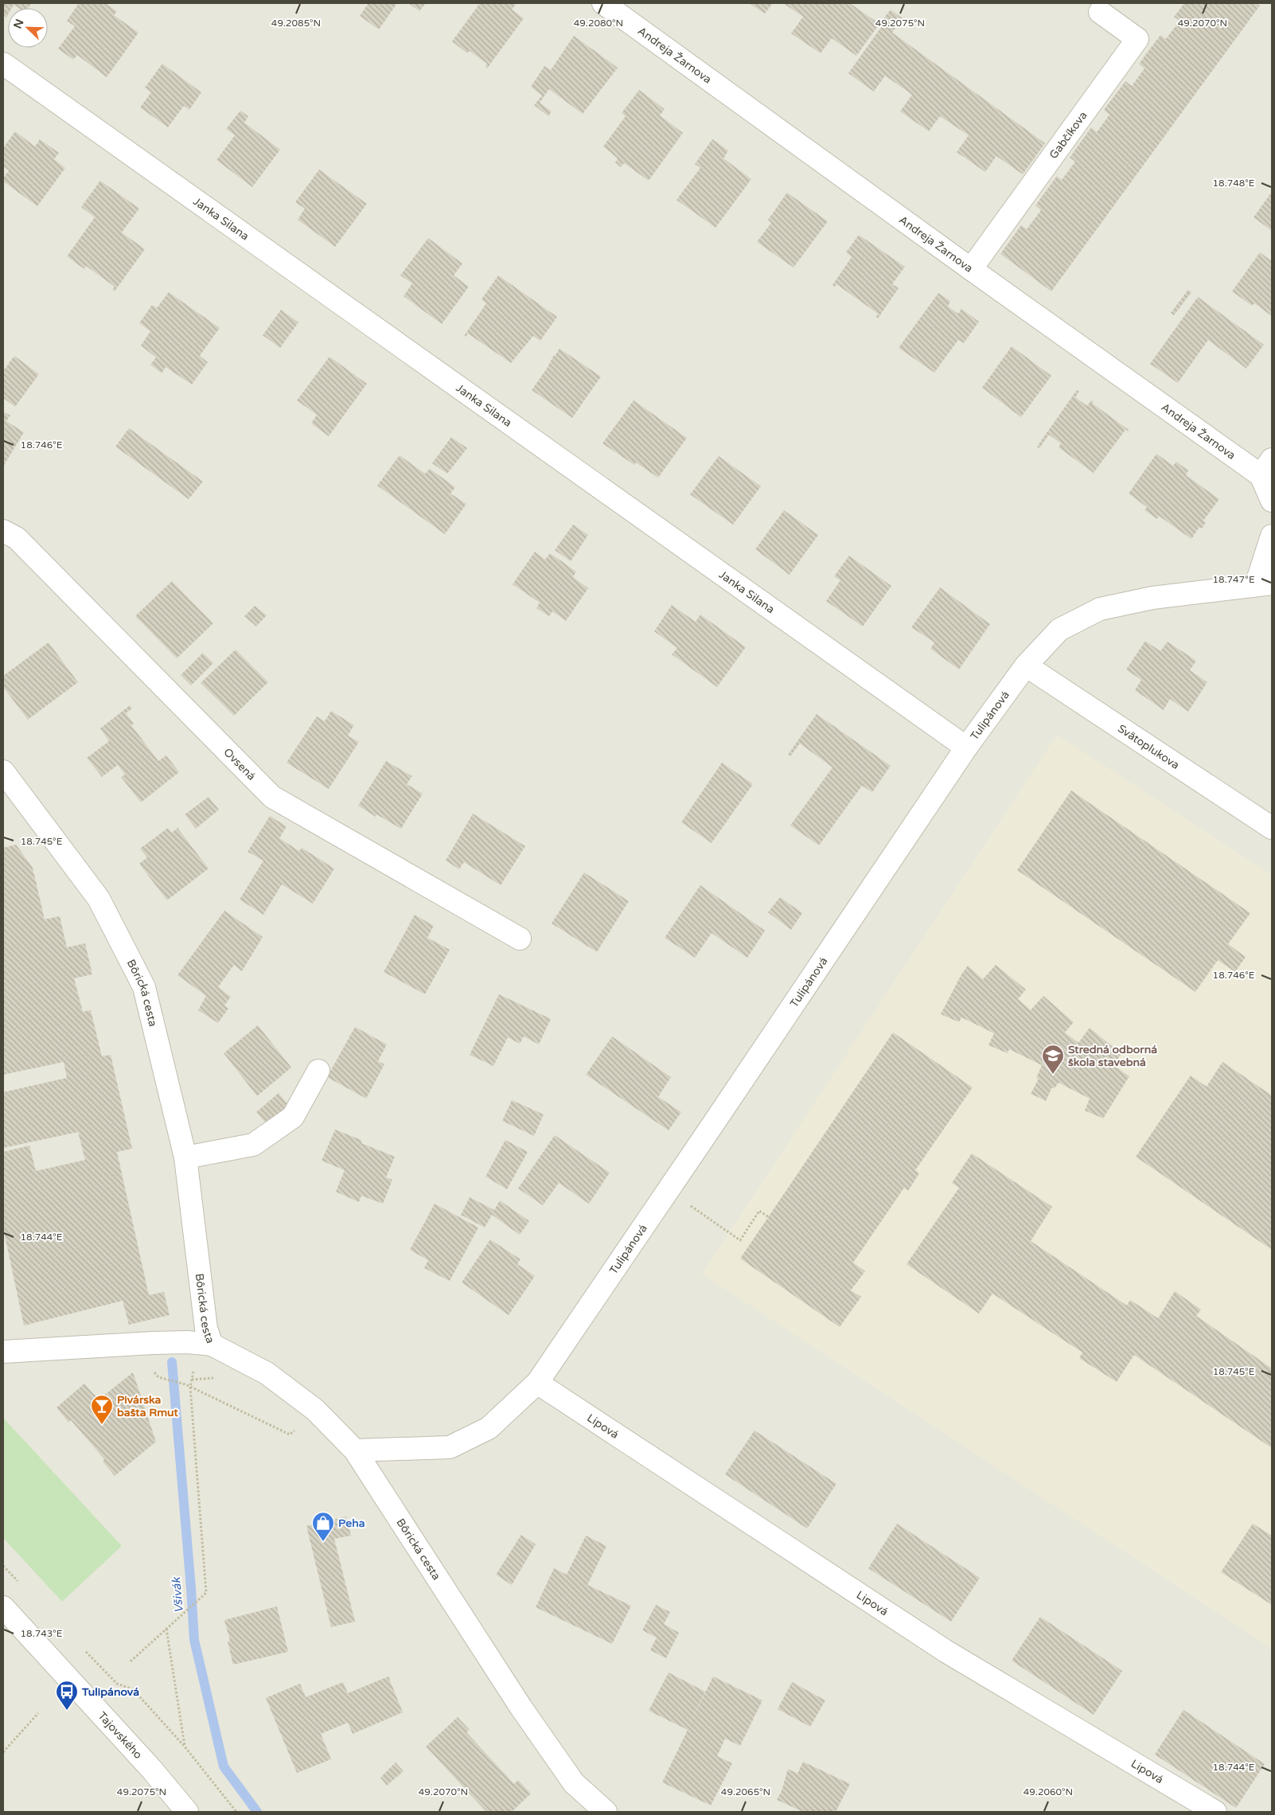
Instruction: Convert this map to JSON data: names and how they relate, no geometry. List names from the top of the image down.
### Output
{
  "streets": {
    "street": [
      "Andreja Žarnova",
      "Gabčíkova",
      "Janka Silana",
      "Tulipánová",
      "Svätoplukova",
      "Ovsená",
      "Bôrická cesta",
      "Lipová",
      "Tajovského"
    ]
  },
  "crossings": [
    ["Andreja Žarnova", "Gabčíkova"],
    ["Janka Silana", "Tulipánová"],
    ["Tulipánová", "Svätoplukova"],
    ["Tulipánová", "Bôrická cesta"],
    ["Tulipánová", "Lipová"]
  ],
  "water": ["Všivák"],
  "places": {
    "school or university": ["Stredná odborná škola stavebná"],
    "bar": ["Pivárska bašta Rmut"],
    "shop": ["Peha"],
    "bus stop": ["Tulipánová"]
  },
  "north": "top left",
  "coordinates": [
    "49.2085°N",
    "49.2080°N",
    "49.2075°N",
    "49.2070°N",
    "18.748°E",
    "18.746°E",
    "18.747°E",
    "18.745°E",
    "18.744°E",
    "18.743°E",
    "49.2065°N",
    "49.2060°N"
  ]
}
